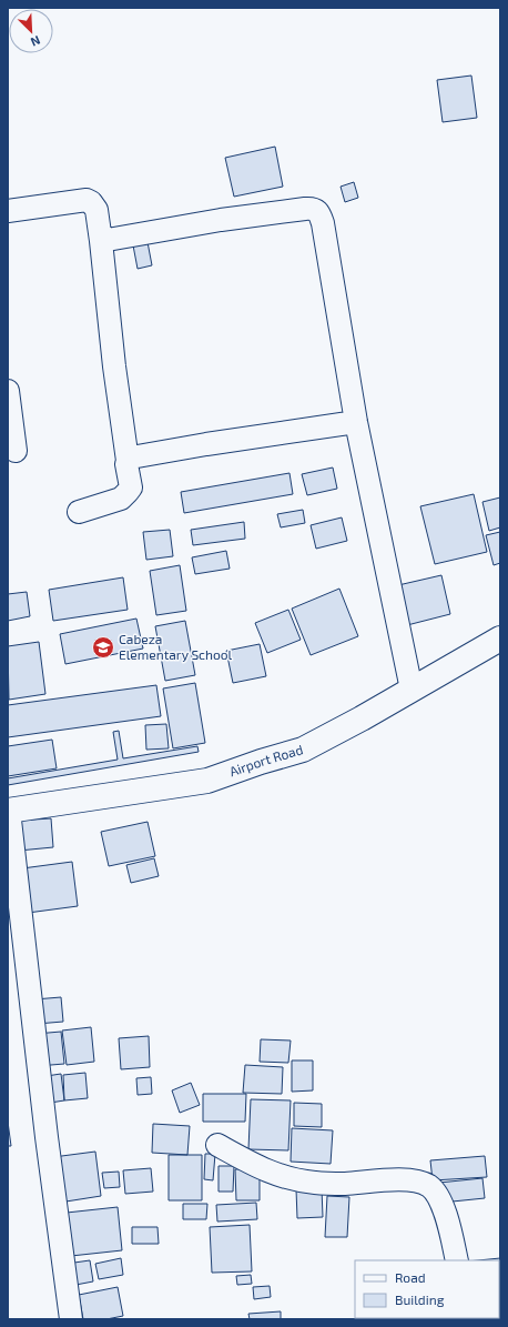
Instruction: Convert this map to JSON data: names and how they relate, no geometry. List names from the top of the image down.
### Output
{
  "streets": {
    "main road": ["Airport Road"]
  },
  "places": {
    "school or university": ["Cabeza Elementary School"]
  },
  "legend": ["Road", "Building"],
  "north": "bottom right"
}
